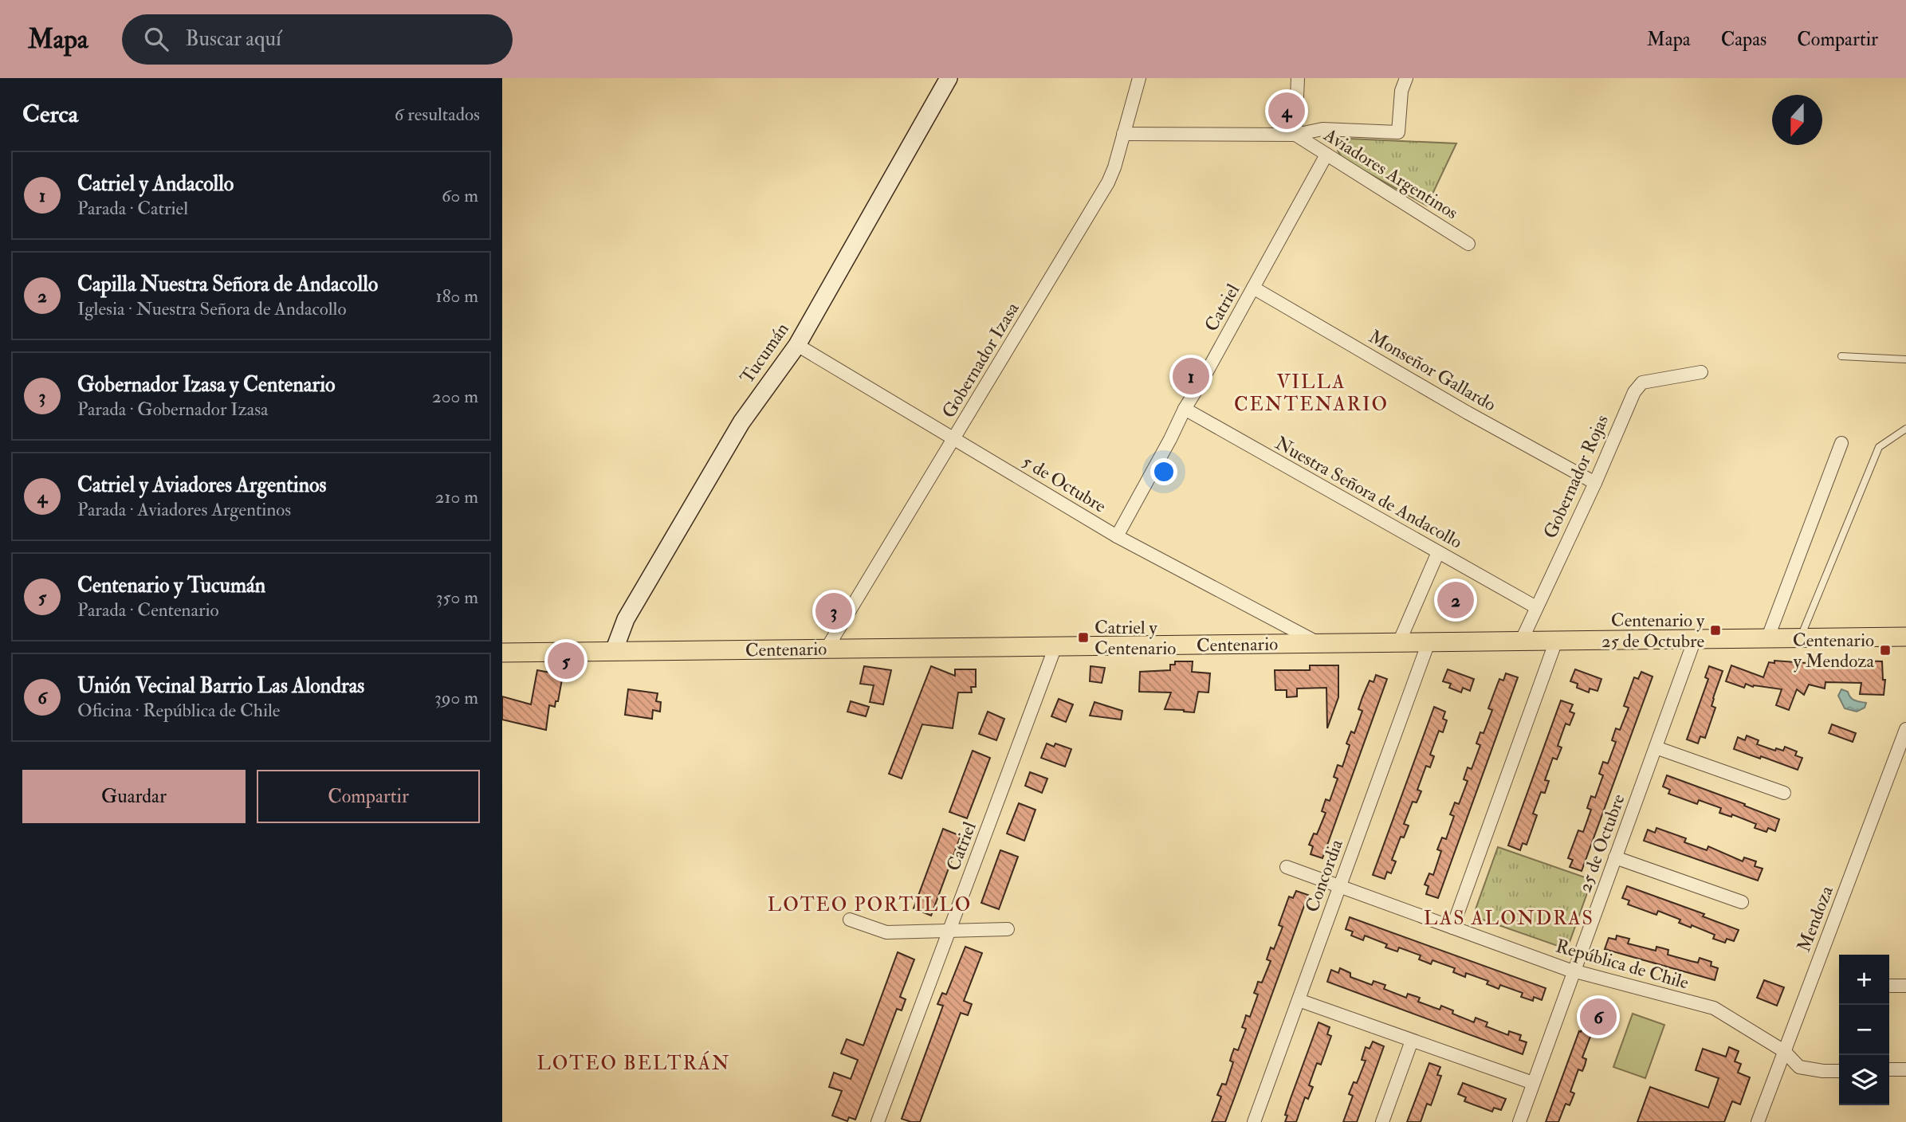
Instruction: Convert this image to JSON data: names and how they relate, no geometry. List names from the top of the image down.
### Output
{
  "streets": {
    "main road": ["Tucumán", "Centenario"],
    "street": [
      "Aviadores Argentinos",
      "Catriel",
      "Gobernador Izasa",
      "Monseñor Gallardo",
      "Gobernador Rojas",
      "5 de Octubre",
      "Nuestra Señora de Andacollo",
      "25 de Octubre",
      "Concordia",
      "Mendoza",
      "República de Chile"
    ]
  },
  "crossings": [
    ["Aviadores Argentinos", "Catriel"],
    ["Catriel", "Monseñor Gallardo"],
    ["Catriel", "5 de Octubre"],
    ["Catriel", "Nuestra Señora de Andacollo"],
    ["Catriel", "Centenario"],
    ["Tucumán", "5 de Octubre"],
    ["Tucumán", "Centenario"],
    ["Gobernador Izasa", "5 de Octubre"],
    ["Gobernador Izasa", "Centenario"],
    ["Monseñor Gallardo", "Gobernador Rojas"],
    ["Gobernador Rojas", "Nuestra Señora de Andacollo"],
    ["Gobernador Rojas", "Centenario"],
    ["5 de Octubre", "Centenario"],
    ["Centenario", "25 de Octubre"],
    ["Centenario", "Concordia"],
    ["25 de Octubre", "República de Chile"],
    ["Concordia", "República de Chile"],
    ["Mendoza", "República de Chile"]
  ],
  "districts": [
    "VILLA CENTENARIO",
    "LOTEO PORTILLO",
    "LAS ALONDRAS",
    "LOTEO BELTRÁN"
  ],
  "places": {
    "transit": ["Centenario y 25 de Octubre", "Catriel y Centenario", "Centenario y Mendoza"]
  },
  "north": "bottom",
  "page": {
    "header": "Mapa",
    "search": "Buscar aquí",
    "nav": ["Mapa", "Capas", "Compartir"],
    "heading": ["Cerca", "6 resultados"],
    "pins": [
      "4",
      "1",
      "2",
      "3",
      "5",
      "6"
    ],
    "list": [
      {
        "mark": "1",
        "name": "Catriel y Andacollo",
        "note": "Parada · Catriel",
        "value": "60 m"
      },
      {
        "mark": "2",
        "name": "Capilla Nuestra Señora de Andacollo",
        "note": "Iglesia · Nuestra Señora de Andacollo",
        "value": "180 m"
      },
      {
        "mark": "3",
        "name": "Gobernador Izasa y Centenario",
        "note": "Parada · Gobernador Izasa",
        "value": "200 m"
      },
      {
        "mark": "4",
        "name": "Catriel y Aviadores Argentinos",
        "note": "Parada · Aviadores Argentinos",
        "value": "210 m"
      },
      {
        "mark": "5",
        "name": "Centenario y Tucumán",
        "note": "Parada · Centenario",
        "value": "350 m"
      },
      {
        "mark": "6",
        "name": "Unión Vecinal Barrio Las Alondras",
        "note": "Oficina · República de Chile",
        "value": "390 m"
      }
    ],
    "buttons": ["Guardar", "Compartir"],
    "map_buttons": ["+", "−"]
  }
}
